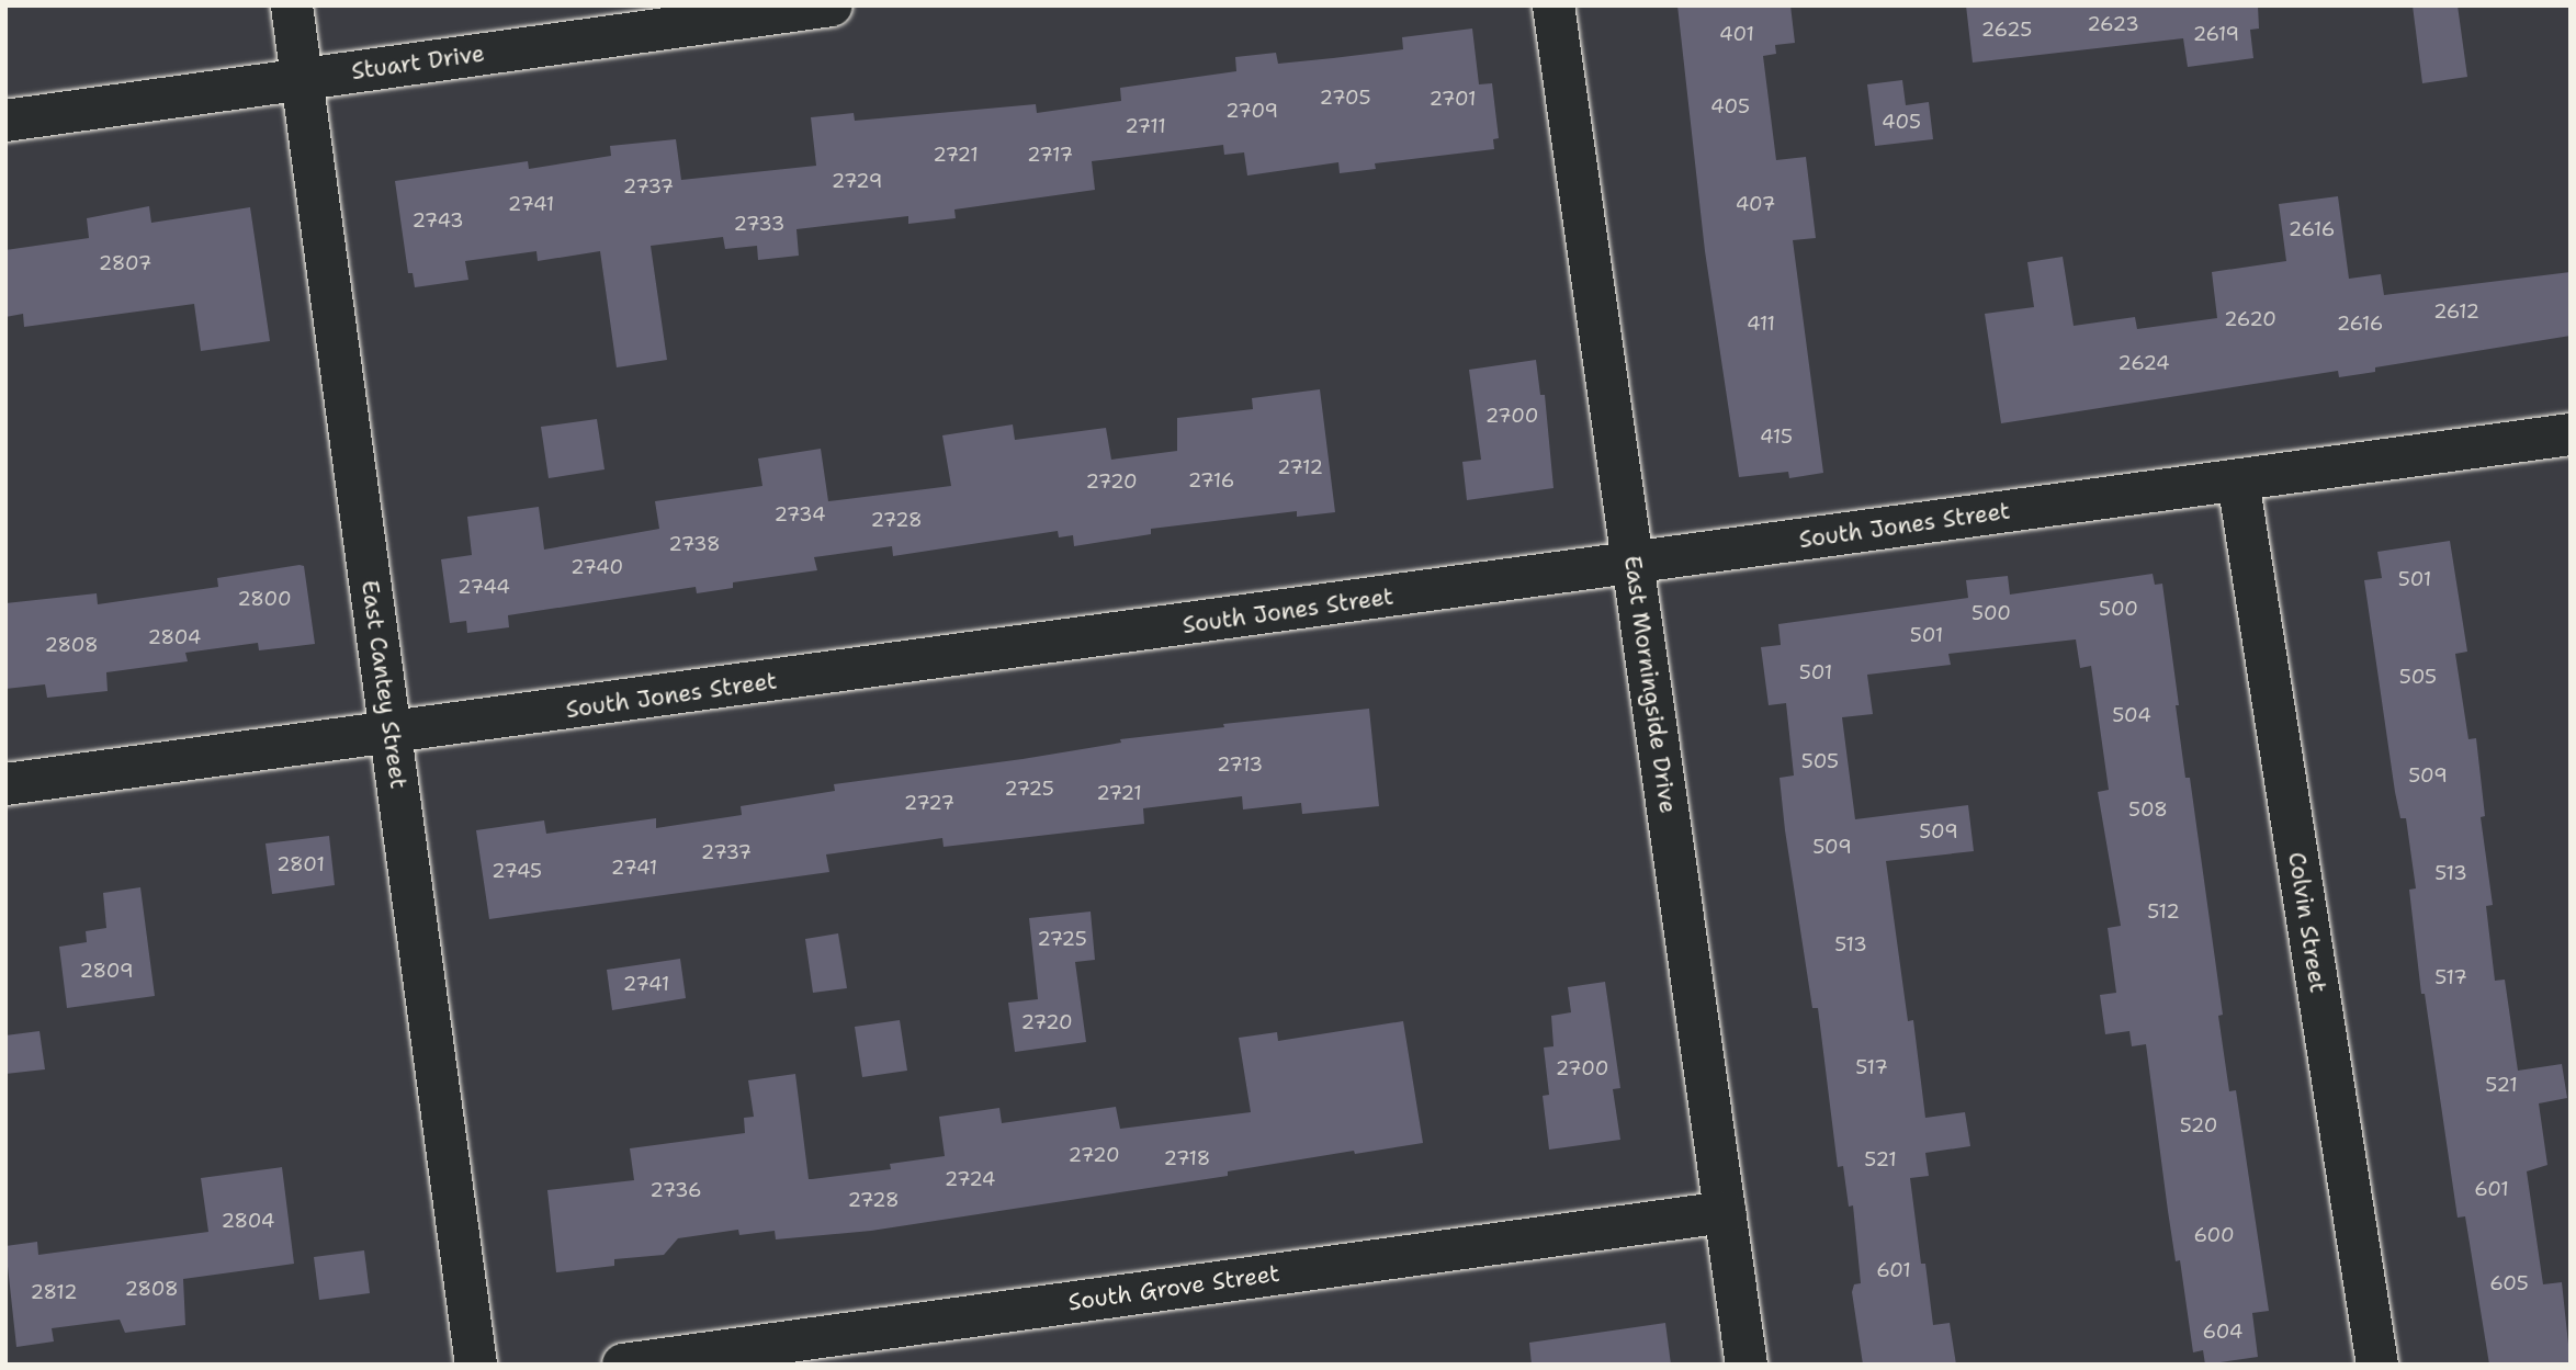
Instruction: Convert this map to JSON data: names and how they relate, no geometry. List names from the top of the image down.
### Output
{
  "streets": {
    "street": [
      "Stuart Drive",
      "South Jones Street",
      "East Cantey Street",
      "East Morningside Drive",
      "Colvin Street",
      "South Grove Street"
    ]
  },
  "crossings": [
    ["Stuart Drive", "East Cantey Street"],
    ["South Jones Street", "East Cantey Street"],
    ["South Jones Street", "East Morningside Drive"],
    ["South Jones Street", "Colvin Street"],
    ["East Morningside Drive", "South Grove Street"]
  ],
  "house_numbers": [
    "2623",
    "2625",
    "401",
    "2619",
    "2705",
    "2701",
    "405",
    "2709",
    "405",
    "2711",
    "2721",
    "2717",
    "2729",
    "2737",
    "2741",
    "407",
    "2743",
    "2733",
    "2616",
    "2807",
    "2612",
    "2620",
    "411",
    "2616",
    "2624",
    "2700",
    "415",
    "2712",
    "2716",
    "2720",
    "2734",
    "2728",
    "2738",
    "2740",
    "501",
    "2744",
    "2800",
    "500",
    "500",
    "501",
    "2804",
    "2808",
    "501",
    "505",
    "504",
    "505",
    "2713",
    "509",
    "2725",
    "2721",
    "2727",
    "508",
    "509",
    "509",
    "2737",
    "2801",
    "2741",
    "2745",
    "513",
    "512",
    "2725",
    "513",
    "2809",
    "517",
    "2741",
    "2720",
    "517",
    "2700",
    "521",
    "520",
    "2720",
    "2718",
    "521",
    "2724",
    "601",
    "2736",
    "2728",
    "2804",
    "600",
    "601",
    "605",
    "2808",
    "2812",
    "604"
  ]
}
